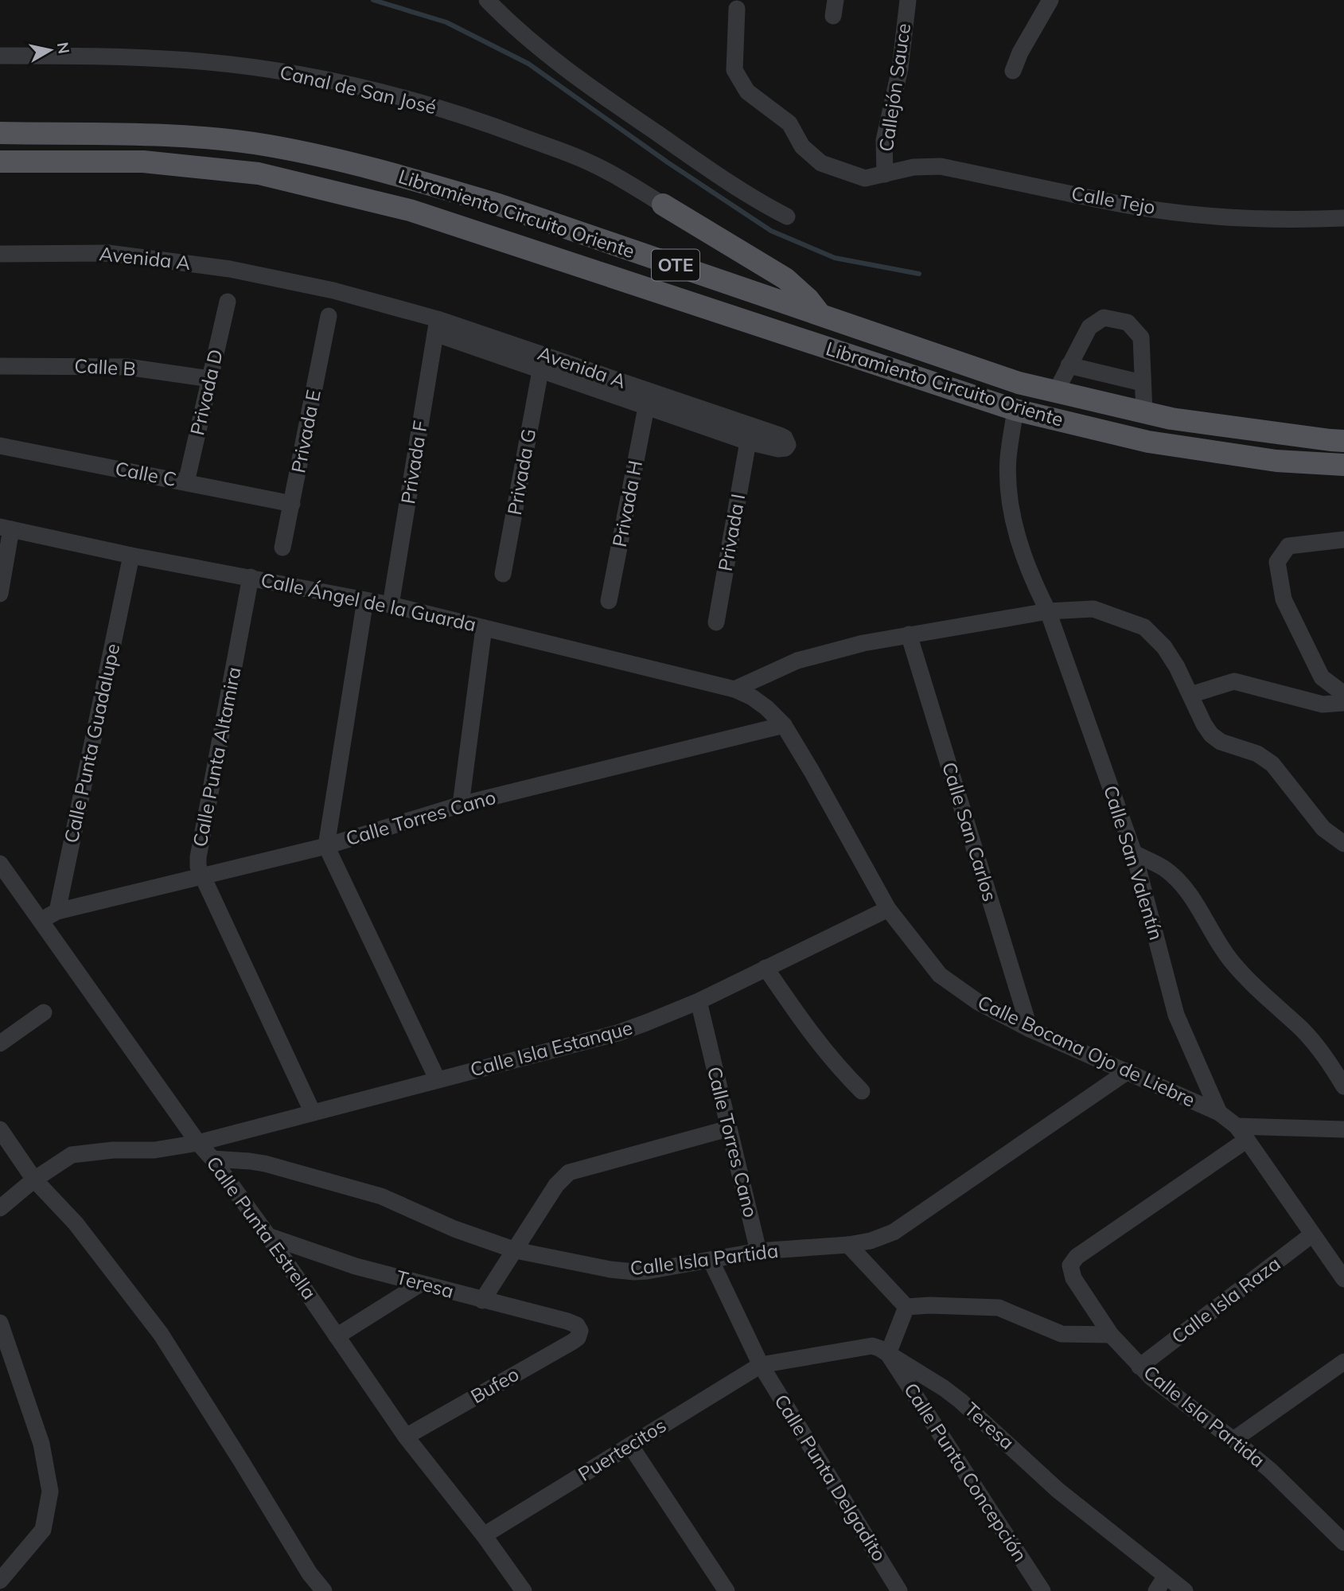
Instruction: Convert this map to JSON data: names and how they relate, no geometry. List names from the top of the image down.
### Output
{
  "streets": {
    "main road": ["Libramiento Circuito Oriente", "OTE"],
    "street": [
      "Callejón Sauce",
      "Canal de San José",
      "Calle Tejo",
      "Avenida A",
      "Calle B",
      "Privada D",
      "Privada E",
      "Privada F",
      "Privada G",
      "Calle C",
      "Privada H",
      "Privada I",
      "Calle Ángel de la Guarda",
      "Calle Punta Guadalupe",
      "Calle Punta Altamira",
      "Calle Torres Cano",
      "Calle San Carlos",
      "Calle San Valentín",
      "Calle Isla Estanque",
      "Calle Bocana Ojo de Liebre",
      "Calle Punta Estrella",
      "Calle Isla Partida",
      "Teresa",
      "Calle Isla Raza",
      "Bufeo",
      "Puertecitos",
      "Calle Punta Concepción",
      "Calle Punta Delgadito"
    ]
  },
  "crossings": [
    ["Callejón Sauce", "Calle Tejo"],
    ["Libramiento Circuito Oriente", "Calle San Valentín"],
    ["Avenida A", "Privada F"],
    ["Avenida A", "Privada G"],
    ["Avenida A", "Privada H"],
    ["Avenida A", "Privada I"],
    ["Calle B", "Privada D"],
    ["Privada D", "Calle C"],
    ["Privada E", "Calle C"],
    ["Privada F", "Calle Ángel de la Guarda"],
    ["Calle Ángel de la Guarda", "Calle Punta Guadalupe"],
    ["Calle Ángel de la Guarda", "Calle Punta Altamira"],
    ["Calle Ángel de la Guarda", "Calle Bocana Ojo de Liebre"],
    ["Calle Punta Guadalupe", "Calle Torres Cano"],
    ["Calle Punta Altamira", "Calle Torres Cano"],
    ["Calle Punta Altamira", "Calle Isla Estanque"],
    ["Calle Torres Cano", "Calle Isla Estanque"],
    ["Calle Torres Cano", "Calle Bocana Ojo de Liebre"],
    ["Calle Torres Cano", "Calle Isla Partida"],
    ["Calle San Carlos", "Calle Bocana Ojo de Liebre"],
    ["Calle San Valentín", "Calle Bocana Ojo de Liebre"],
    ["Calle Isla Estanque", "Calle Bocana Ojo de Liebre"],
    ["Calle Isla Estanque", "Calle Punta Estrella"],
    ["Calle Bocana Ojo de Liebre", "Calle Isla Partida"],
    ["Calle Bocana Ojo de Liebre", "Calle Isla Raza"],
    ["Calle Punta Estrella", "Calle Isla Partida"],
    ["Calle Punta Estrella", "Teresa"],
    ["Calle Punta Estrella", "Bufeo"],
    ["Calle Punta Estrella", "Puertecitos"],
    ["Calle Isla Partida", "Calle Isla Raza"],
    ["Teresa", "Bufeo"],
    ["Teresa", "Puertecitos"],
    ["Teresa", "Calle Punta Concepción"],
    ["Teresa", "Calle Punta Delgadito"],
    ["Puertecitos", "Calle Punta Delgadito"]
  ],
  "north": "right"
}
